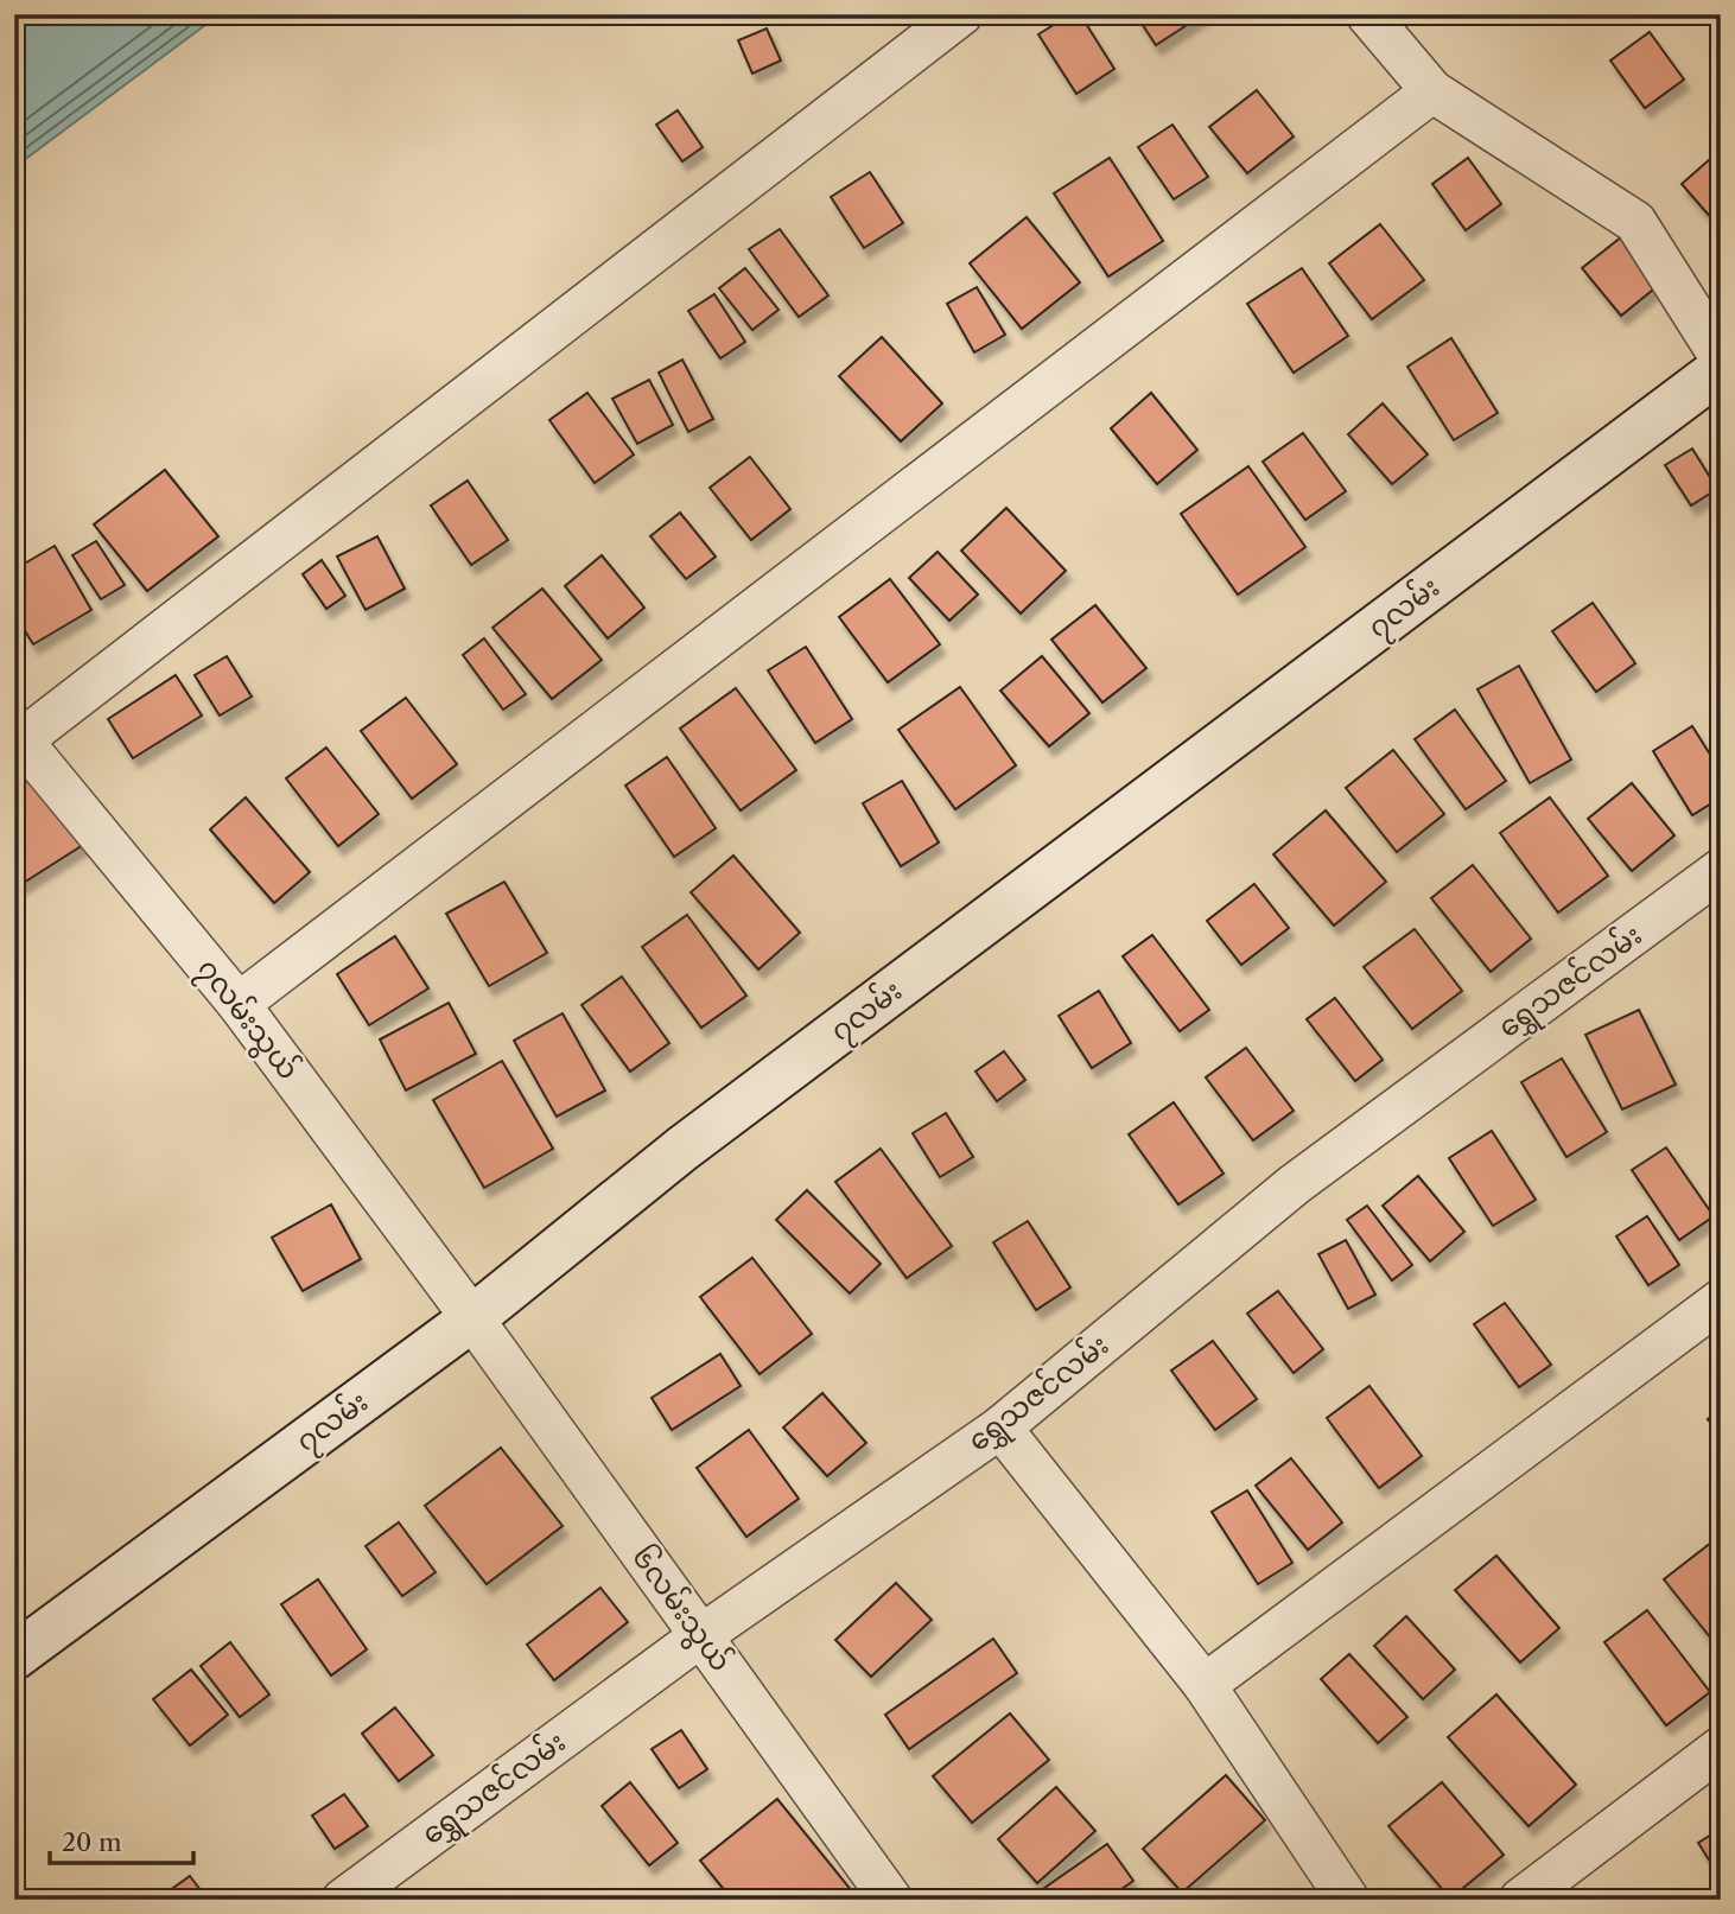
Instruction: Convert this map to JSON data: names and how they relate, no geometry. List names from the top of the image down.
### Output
{
  "streets": {
    "street": [
      "၇လမ်း",
      "ရွှေသဇင်လမ်း",
      "၇လမ်းသွယ်",
      "၆လမ်းသွယ်"
    ]
  },
  "crossings": [
    ["၇လမ်း", "၇လမ်းသွယ်"],
    ["၇လမ်း", "၆လမ်းသွယ်"],
    ["ရွှေသဇင်လမ်း", "၆လမ်းသွယ်"],
    ["၇လမ်းသွယ်", "၆လမ်းသွယ်"]
  ],
  "scale_bar": "20 m"
}
